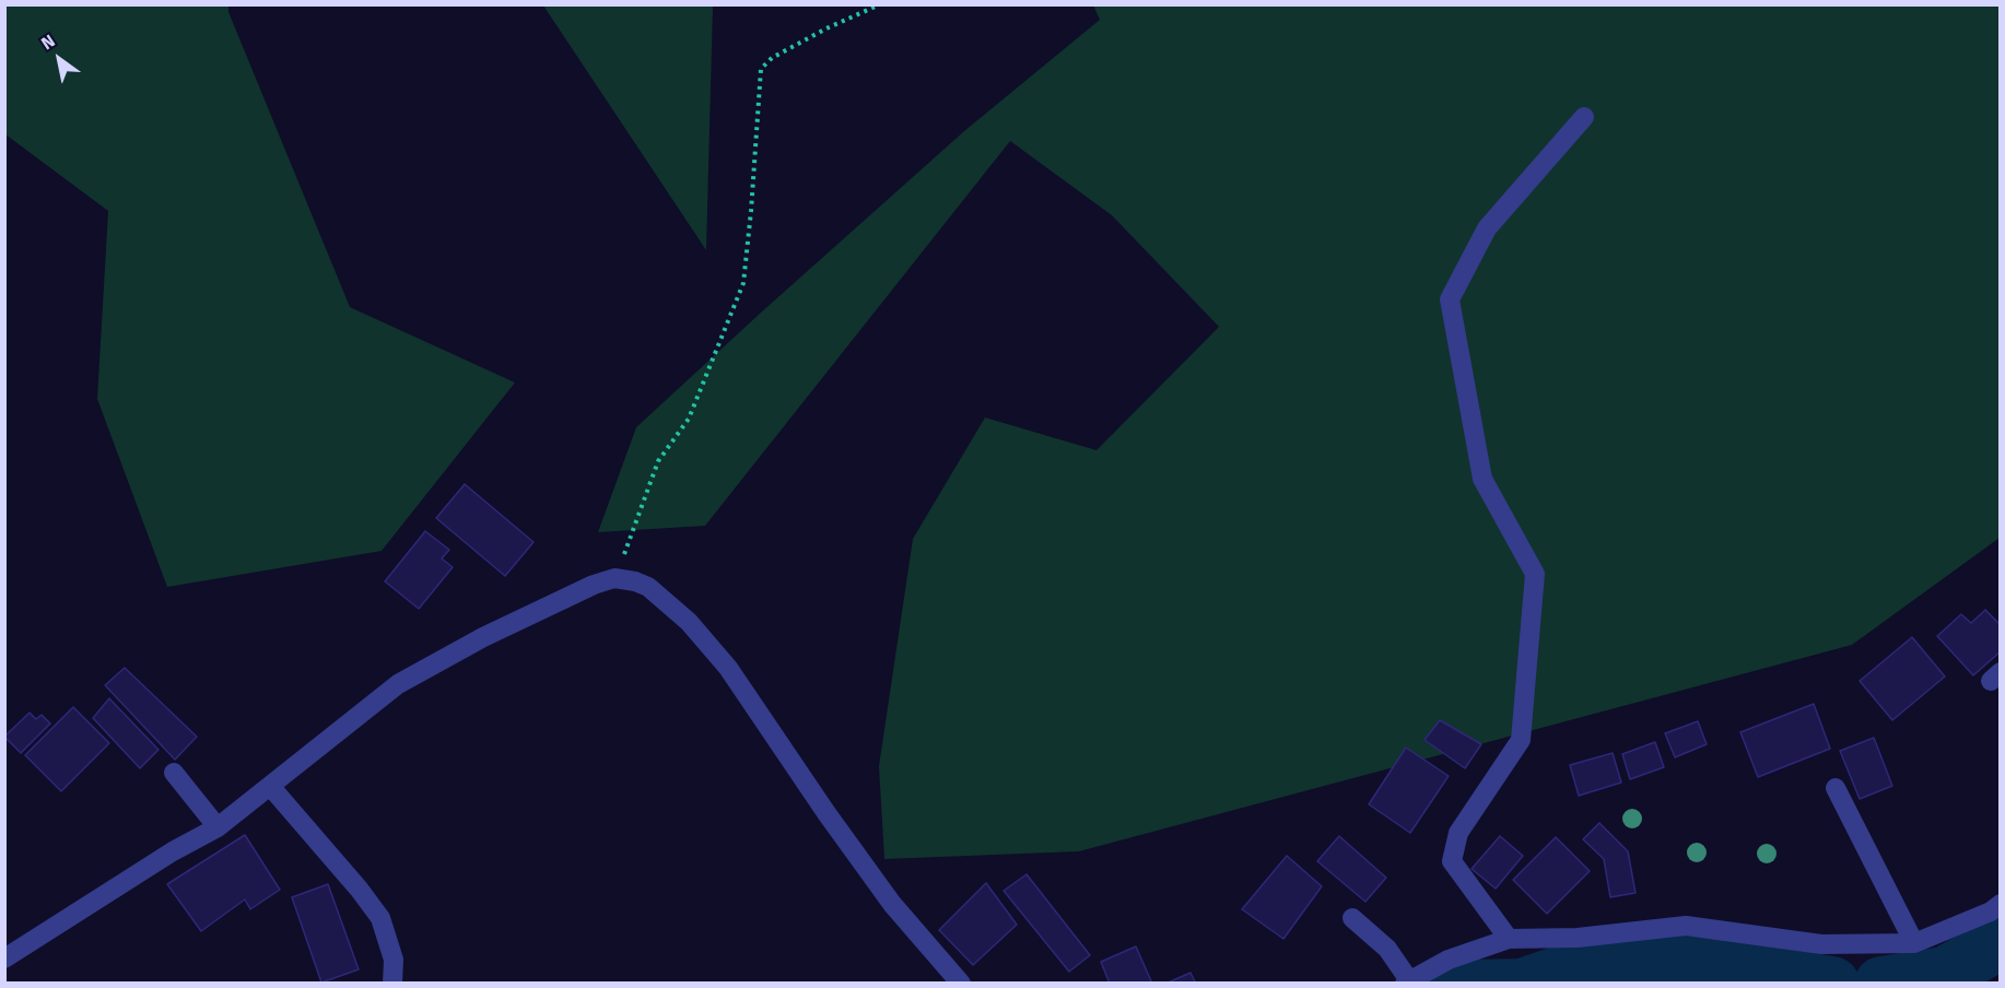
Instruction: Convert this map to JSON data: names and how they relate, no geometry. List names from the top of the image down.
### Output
{
  "north": "top left"
}
